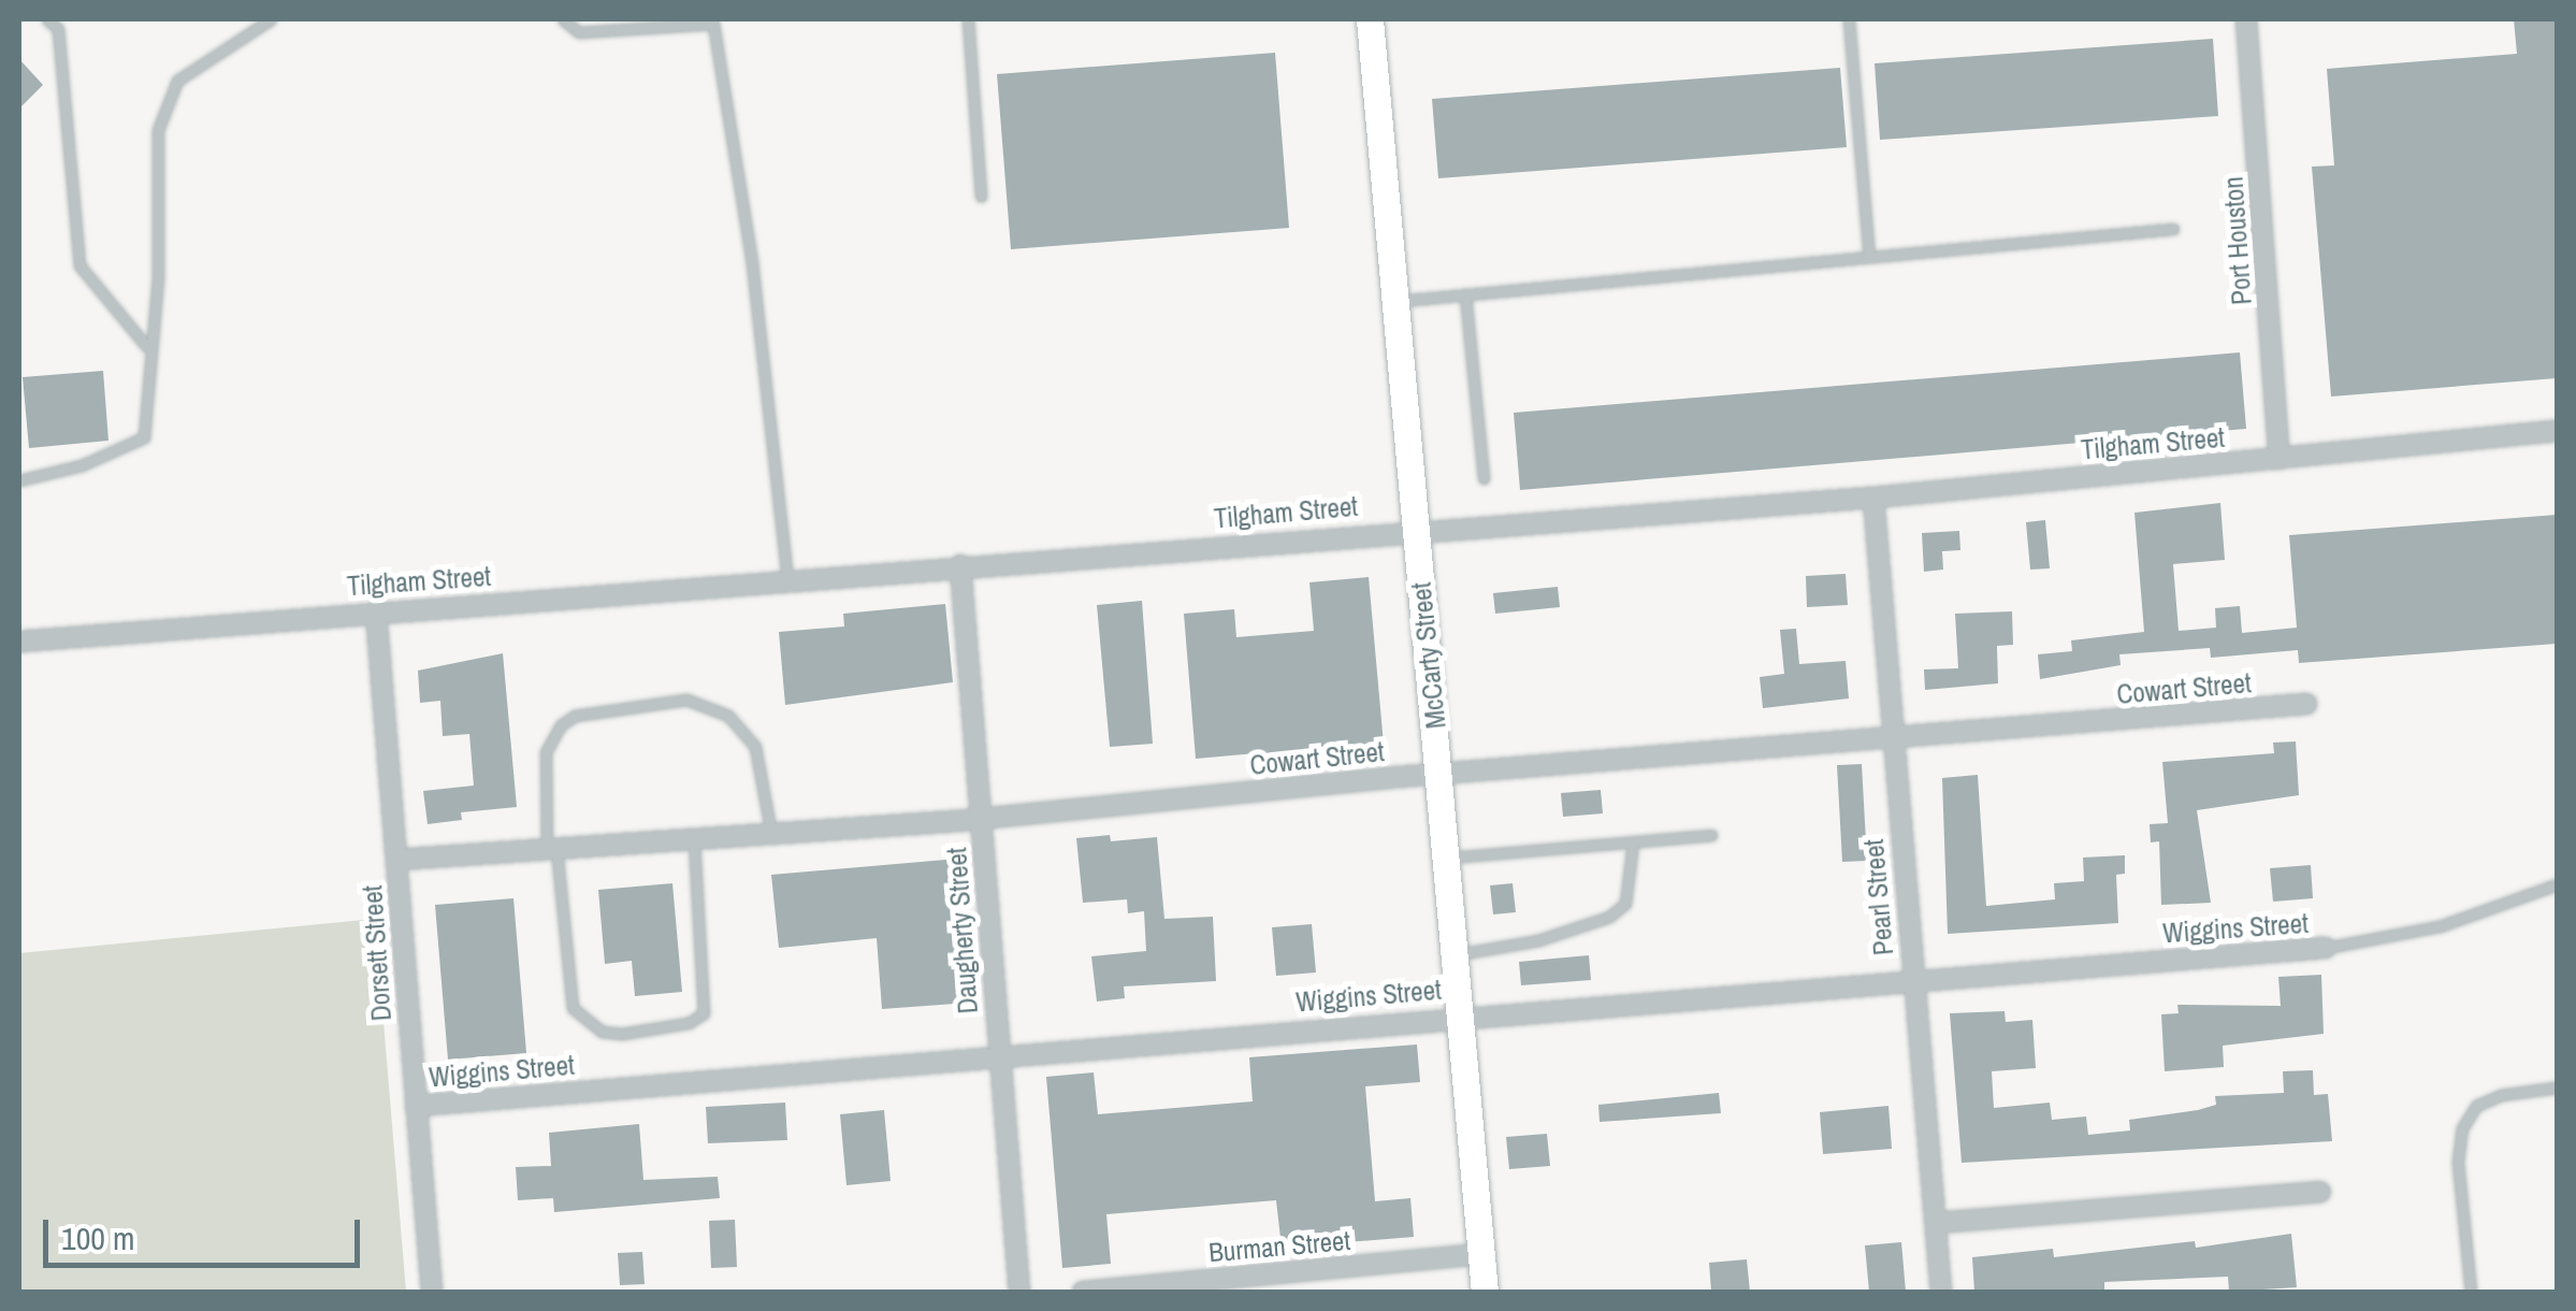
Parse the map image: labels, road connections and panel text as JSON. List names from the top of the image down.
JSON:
{
  "streets": {
    "main road": ["McCarty Street"],
    "street": [
      "Port Houston",
      "Tilgham Street",
      "Cowart Street",
      "Pearl Street",
      "Wiggins Street",
      "Daugherty Street",
      "Dorsett Street",
      "Burman Street"
    ]
  },
  "crossings": [
    ["Port Houston", "Tilgham Street"],
    ["Tilgham Street", "McCarty Street"],
    ["Tilgham Street", "Pearl Street"],
    ["Tilgham Street", "Daugherty Street"],
    ["Tilgham Street", "Dorsett Street"],
    ["McCarty Street", "Cowart Street"],
    ["McCarty Street", "Wiggins Street"],
    ["McCarty Street", "Burman Street"],
    ["Cowart Street", "Pearl Street"],
    ["Cowart Street", "Daugherty Street"],
    ["Cowart Street", "Dorsett Street"],
    ["Pearl Street", "Wiggins Street"],
    ["Wiggins Street", "Daugherty Street"],
    ["Wiggins Street", "Dorsett Street"]
  ],
  "scale_bar": "100 m"
}
